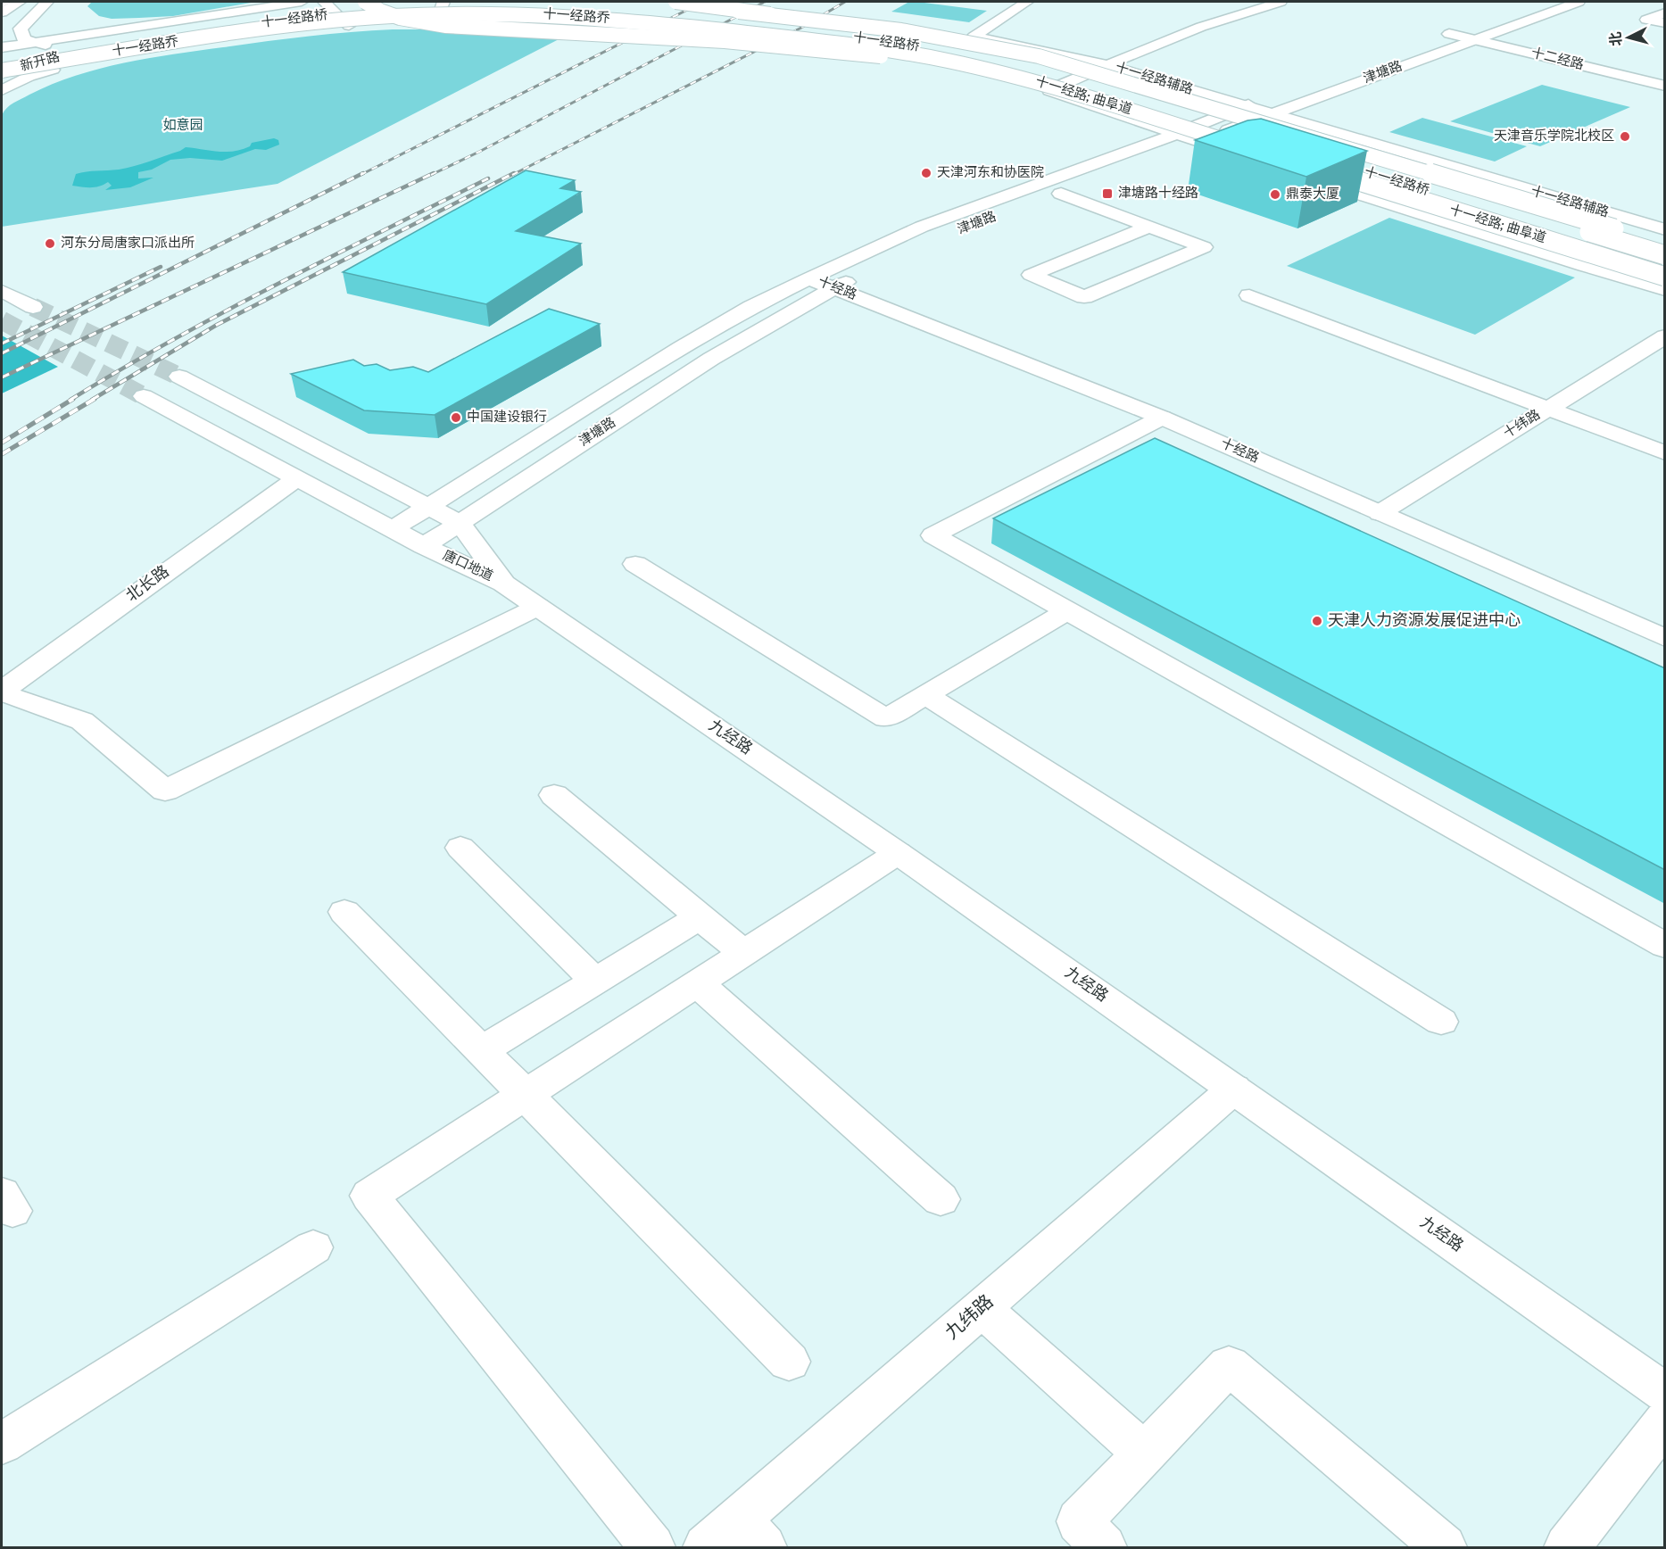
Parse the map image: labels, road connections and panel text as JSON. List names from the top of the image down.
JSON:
{
  "streets": {
    "main road": [
      "十一经路乔",
      "十一经路桥",
      "十二经路",
      "新开路",
      "津塘路",
      "十一经路辅路",
      "十一经路; 曲阜道",
      "十经路",
      "十纬路",
      "唐口地道",
      "北长路",
      "九经路",
      "九纬路"
    ]
  },
  "crossings": [
    ["十一经路乔", "新开路"],
    ["十一经路乔", "十一经路; 曲阜道"],
    ["十一经路桥", "新开路"],
    ["十一经路桥", "十一经路辅路"],
    ["十一经路桥", "十一经路; 曲阜道"],
    ["十二经路", "津塘路"],
    ["津塘路", "十一经路辅路"],
    ["津塘路", "十经路"],
    ["津塘路", "唐口地道"],
    ["十一经路辅路", "十一经路; 曲阜道"],
    ["十经路", "十纬路"],
    ["唐口地道", "北长路"],
    ["唐口地道", "九经路"],
    ["九经路", "九纬路"]
  ],
  "parks": ["如意园"],
  "places": {
    "other": [
      "天津音乐学院北校区",
      "天津河东和协医院",
      "鼎泰大厦",
      "河东分局唐家口派出所",
      "中国建设银行",
      "天津人力资源发展促进中心"
    ],
    "transit": ["津塘路十经路"]
  },
  "north": "left"
}
